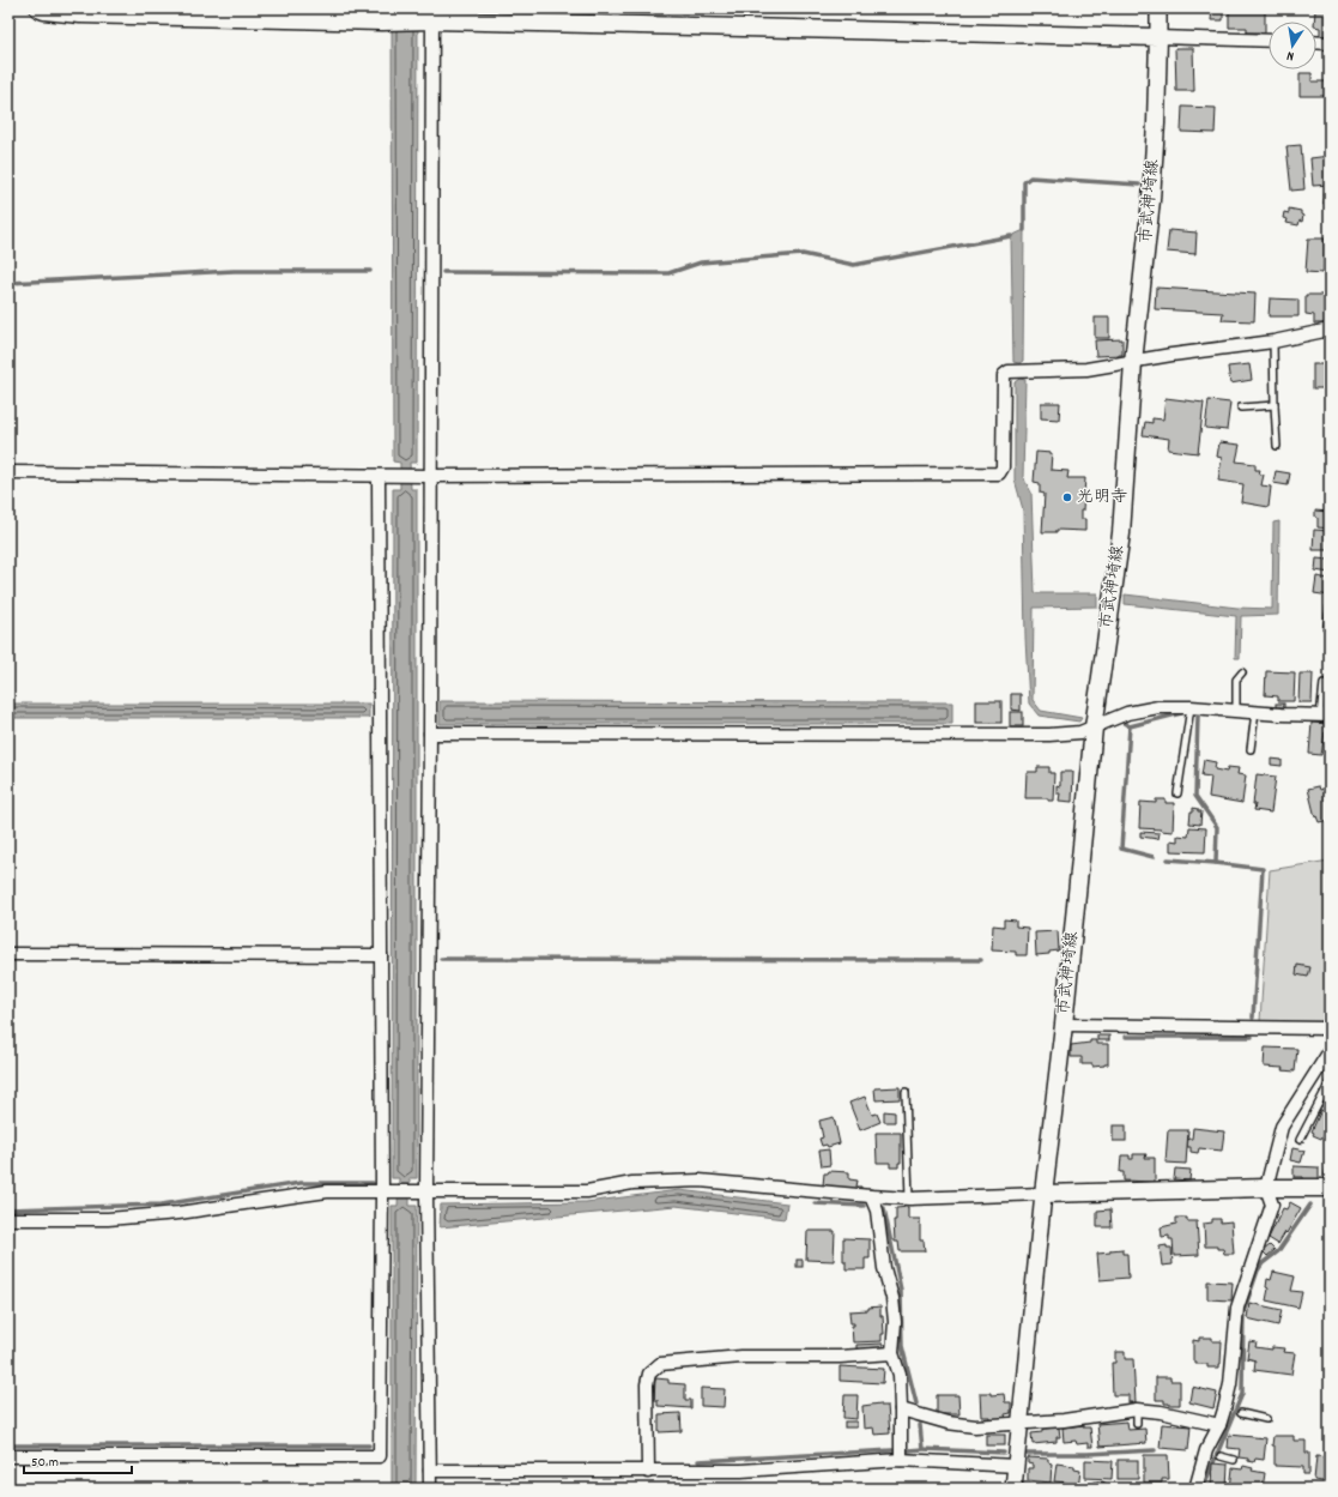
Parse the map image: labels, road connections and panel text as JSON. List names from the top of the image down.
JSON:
{
  "streets": {
    "main road": ["市武神埼線"]
  },
  "places": ["光明寺"],
  "scale_bar": "50 m",
  "north": "bottom"
}
